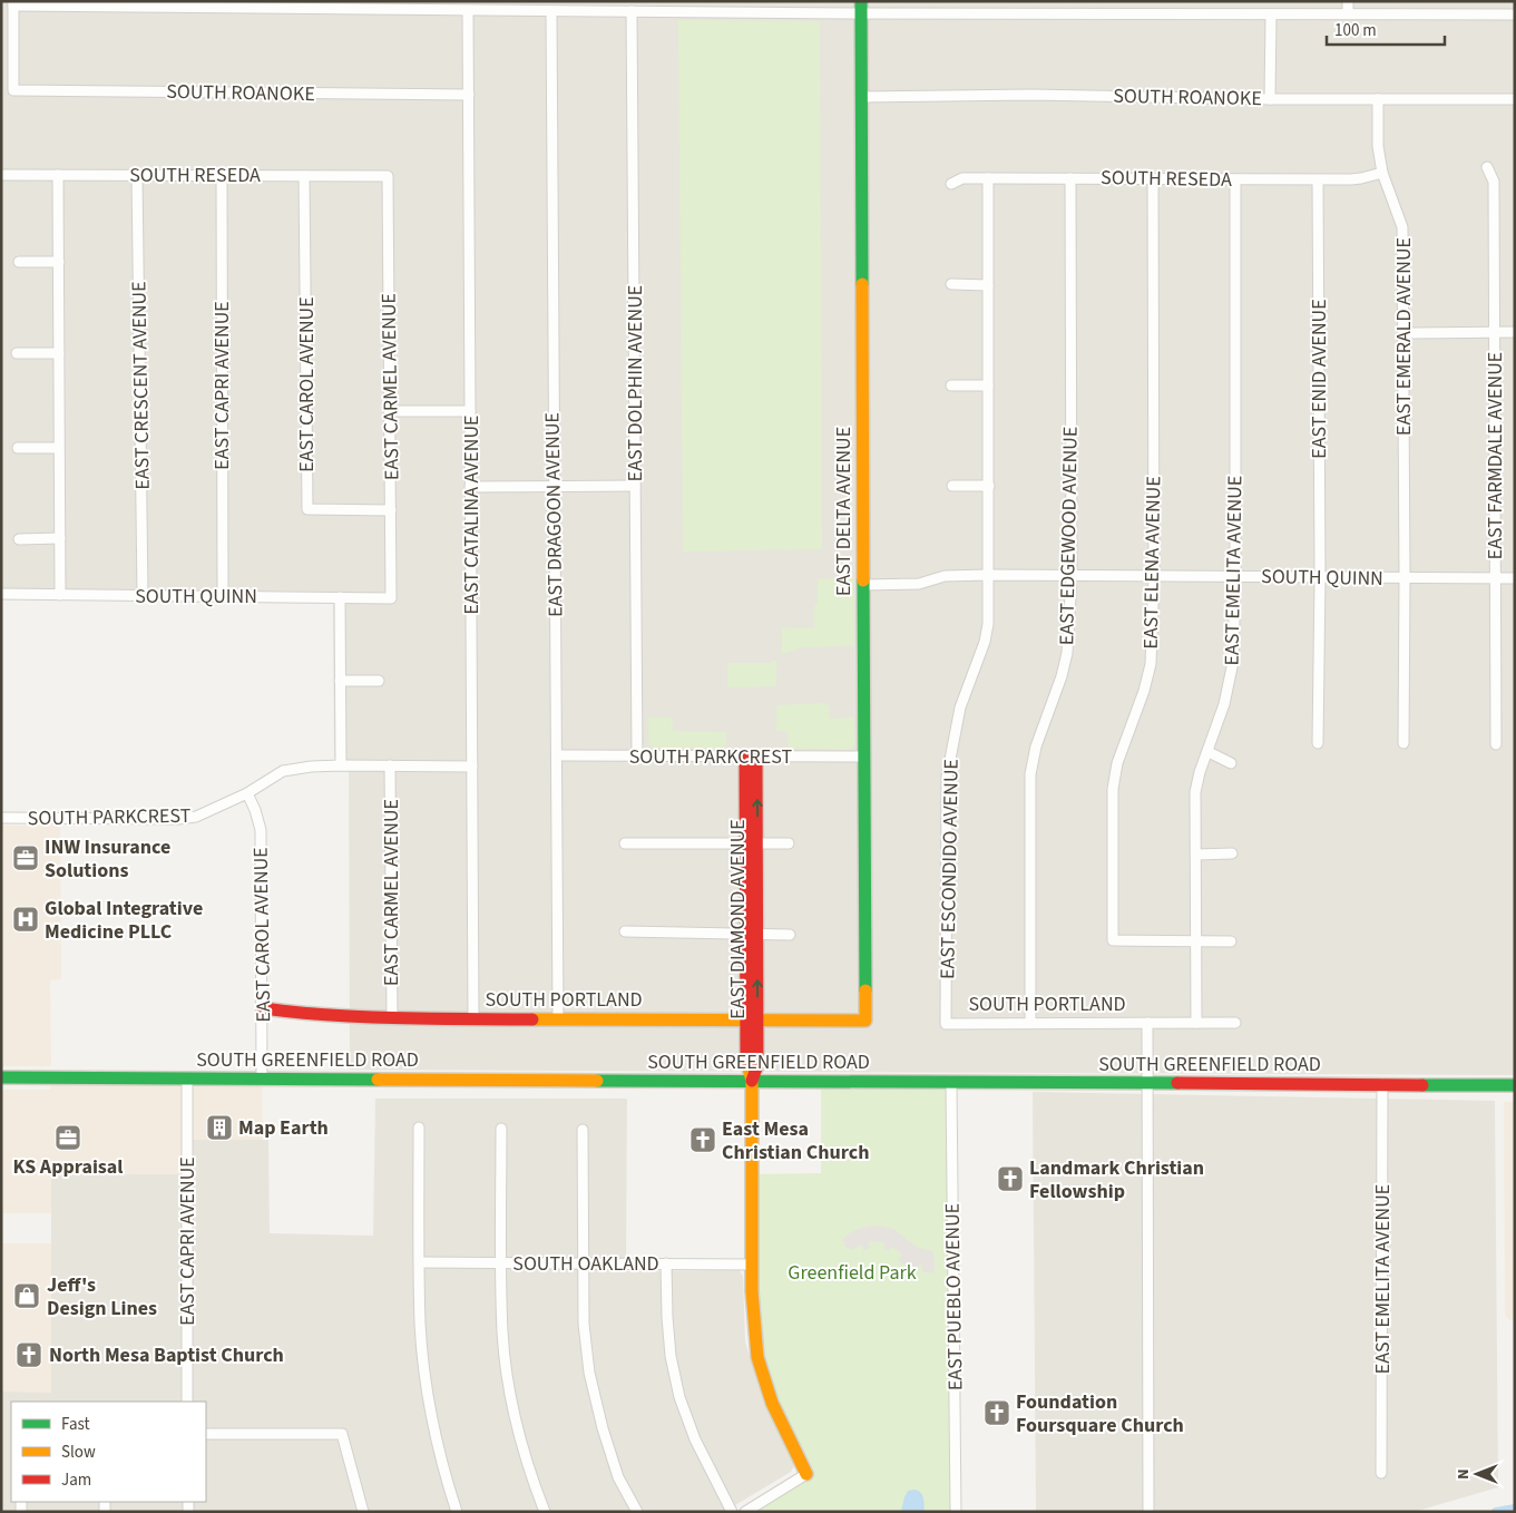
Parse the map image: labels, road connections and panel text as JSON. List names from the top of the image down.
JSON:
{
  "streets": {
    "street": [
      "SOUTH ROANOKE",
      "SOUTH RESEDA",
      "EAST EMERALD AVENUE",
      "EAST ENID AVENUE",
      "EAST DOLPHIN AVENUE",
      "EAST CAROL AVENUE",
      "EAST CRESCENT AVENUE",
      "EAST CAPRI AVENUE",
      "EAST CARMEL AVENUE",
      "EAST FARMDALE AVENUE",
      "EAST DELTA AVENUE",
      "EAST CATALINA AVENUE",
      "EAST DRAGOON AVENUE",
      "EAST EDGEWOOD AVENUE",
      "EAST ELENA AVENUE",
      "EAST EMELITA AVENUE",
      "SOUTH QUINN",
      "SOUTH PARKCREST",
      "EAST ESCONDIDO AVENUE",
      "EAST DIAMOND AVENUE",
      "SOUTH PORTLAND",
      "SOUTH GREENFIELD ROAD",
      "SOUTH OAKLAND",
      "EAST PUEBLO AVENUE"
    ]
  },
  "crossings": [
    ["SOUTH ROANOKE", "EAST EMERALD AVENUE"],
    ["SOUTH ROANOKE", "EAST DELTA AVENUE"],
    ["SOUTH ROANOKE", "EAST CATALINA AVENUE"],
    ["SOUTH RESEDA", "EAST EMERALD AVENUE"],
    ["SOUTH RESEDA", "EAST ENID AVENUE"],
    ["SOUTH RESEDA", "EAST CAROL AVENUE"],
    ["SOUTH RESEDA", "EAST CRESCENT AVENUE"],
    ["SOUTH RESEDA", "EAST CAPRI AVENUE"],
    ["SOUTH RESEDA", "EAST CARMEL AVENUE"],
    ["SOUTH RESEDA", "EAST EDGEWOOD AVENUE"],
    ["SOUTH RESEDA", "EAST ELENA AVENUE"],
    ["SOUTH RESEDA", "EAST EMELITA AVENUE"],
    ["SOUTH RESEDA", "EAST ESCONDIDO AVENUE"],
    ["EAST EMERALD AVENUE", "SOUTH QUINN"],
    ["EAST ENID AVENUE", "SOUTH QUINN"],
    ["EAST DOLPHIN AVENUE", "SOUTH PARKCREST"],
    ["EAST CAROL AVENUE", "EAST CARMEL AVENUE"],
    ["EAST CAROL AVENUE", "SOUTH PARKCREST"],
    ["EAST CAROL AVENUE", "SOUTH PORTLAND"],
    ["EAST CAROL AVENUE", "SOUTH GREENFIELD ROAD"],
    ["EAST CRESCENT AVENUE", "SOUTH QUINN"],
    ["EAST CAPRI AVENUE", "SOUTH QUINN"],
    ["EAST CAPRI AVENUE", "SOUTH GREENFIELD ROAD"],
    ["EAST CARMEL AVENUE", "SOUTH QUINN"],
    ["EAST CARMEL AVENUE", "SOUTH PARKCREST"],
    ["EAST CARMEL AVENUE", "SOUTH PORTLAND"],
    ["EAST FARMDALE AVENUE", "SOUTH QUINN"],
    ["EAST DELTA AVENUE", "SOUTH QUINN"],
    ["EAST DELTA AVENUE", "SOUTH PARKCREST"],
    ["EAST DELTA AVENUE", "SOUTH PORTLAND"],
    ["EAST CATALINA AVENUE", "SOUTH PARKCREST"],
    ["EAST CATALINA AVENUE", "SOUTH PORTLAND"],
    ["EAST DRAGOON AVENUE", "SOUTH PARKCREST"],
    ["EAST DRAGOON AVENUE", "SOUTH PORTLAND"],
    ["EAST EDGEWOOD AVENUE", "SOUTH QUINN"],
    ["EAST EDGEWOOD AVENUE", "SOUTH PORTLAND"],
    ["EAST ELENA AVENUE", "EAST EMELITA AVENUE"],
    ["EAST ELENA AVENUE", "SOUTH QUINN"],
    ["EAST EMELITA AVENUE", "SOUTH QUINN"],
    ["EAST EMELITA AVENUE", "SOUTH PORTLAND"],
    ["EAST EMELITA AVENUE", "SOUTH GREENFIELD ROAD"],
    ["SOUTH QUINN", "EAST ESCONDIDO AVENUE"],
    ["SOUTH PARKCREST", "EAST DIAMOND AVENUE"],
    ["EAST ESCONDIDO AVENUE", "SOUTH PORTLAND"],
    ["EAST DIAMOND AVENUE", "SOUTH PORTLAND"],
    ["EAST DIAMOND AVENUE", "SOUTH GREENFIELD ROAD"],
    ["EAST DIAMOND AVENUE", "SOUTH OAKLAND"],
    ["SOUTH GREENFIELD ROAD", "EAST PUEBLO AVENUE"]
  ],
  "parks": ["Greenfield Park"],
  "places": {
    "office": ["INW Insurance Solutions", "KS Appraisal"],
    "hospital": ["Global Integrative Medicine PLLC"],
    "building": ["Map Earth"],
    "church": [
      "East Mesa Christian Church",
      "Landmark Christian Fellowship",
      "North Mesa Baptist Church",
      "Foundation Foursquare Church"
    ],
    "shop": ["Jeff's Design Lines"]
  },
  "legend": ["Fast", "Slow", "Jam"],
  "scale_bar": "100 m",
  "north": "left"
}
